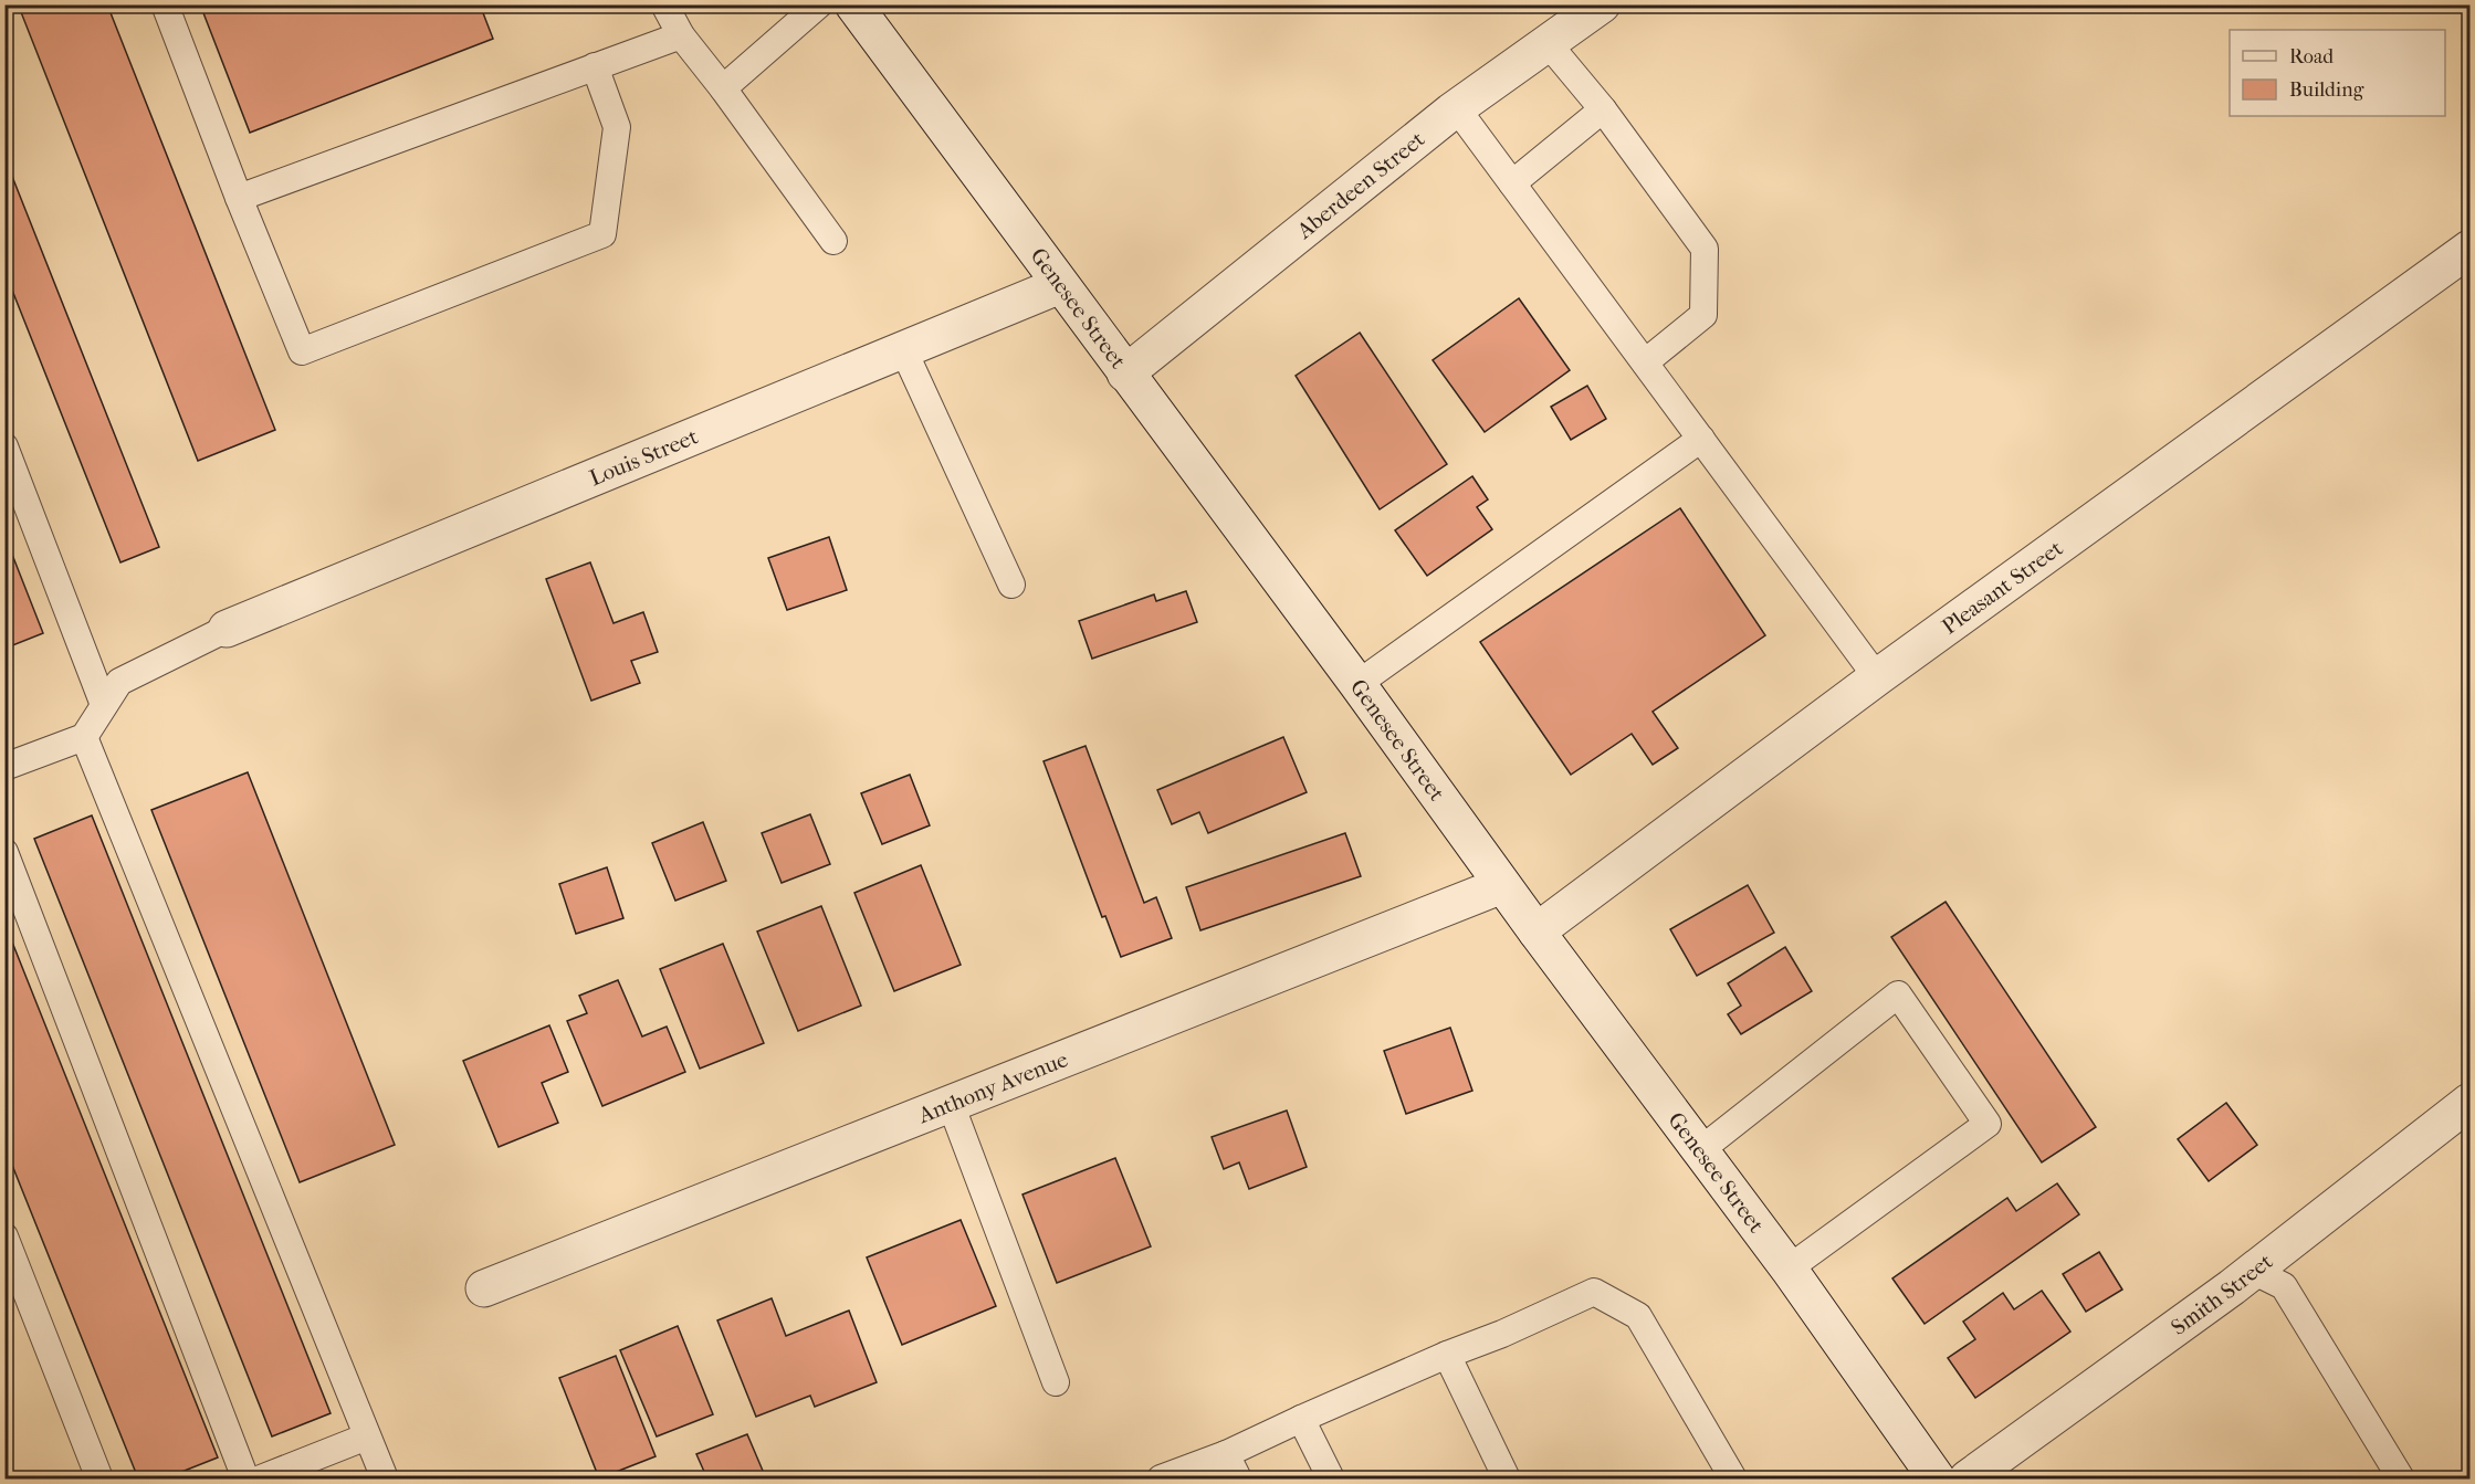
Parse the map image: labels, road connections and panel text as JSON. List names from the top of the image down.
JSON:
{
  "streets": {
    "street": [
      "Aberdeen Street",
      "Genesee Street",
      "Louis Street",
      "Pleasant Street",
      "Anthony Avenue",
      "Smith Street"
    ]
  },
  "crossings": [
    ["Aberdeen Street", "Genesee Street"],
    ["Genesee Street", "Louis Street"],
    ["Genesee Street", "Pleasant Street"],
    ["Genesee Street", "Anthony Avenue"]
  ],
  "legend": ["Road", "Building"]
}
